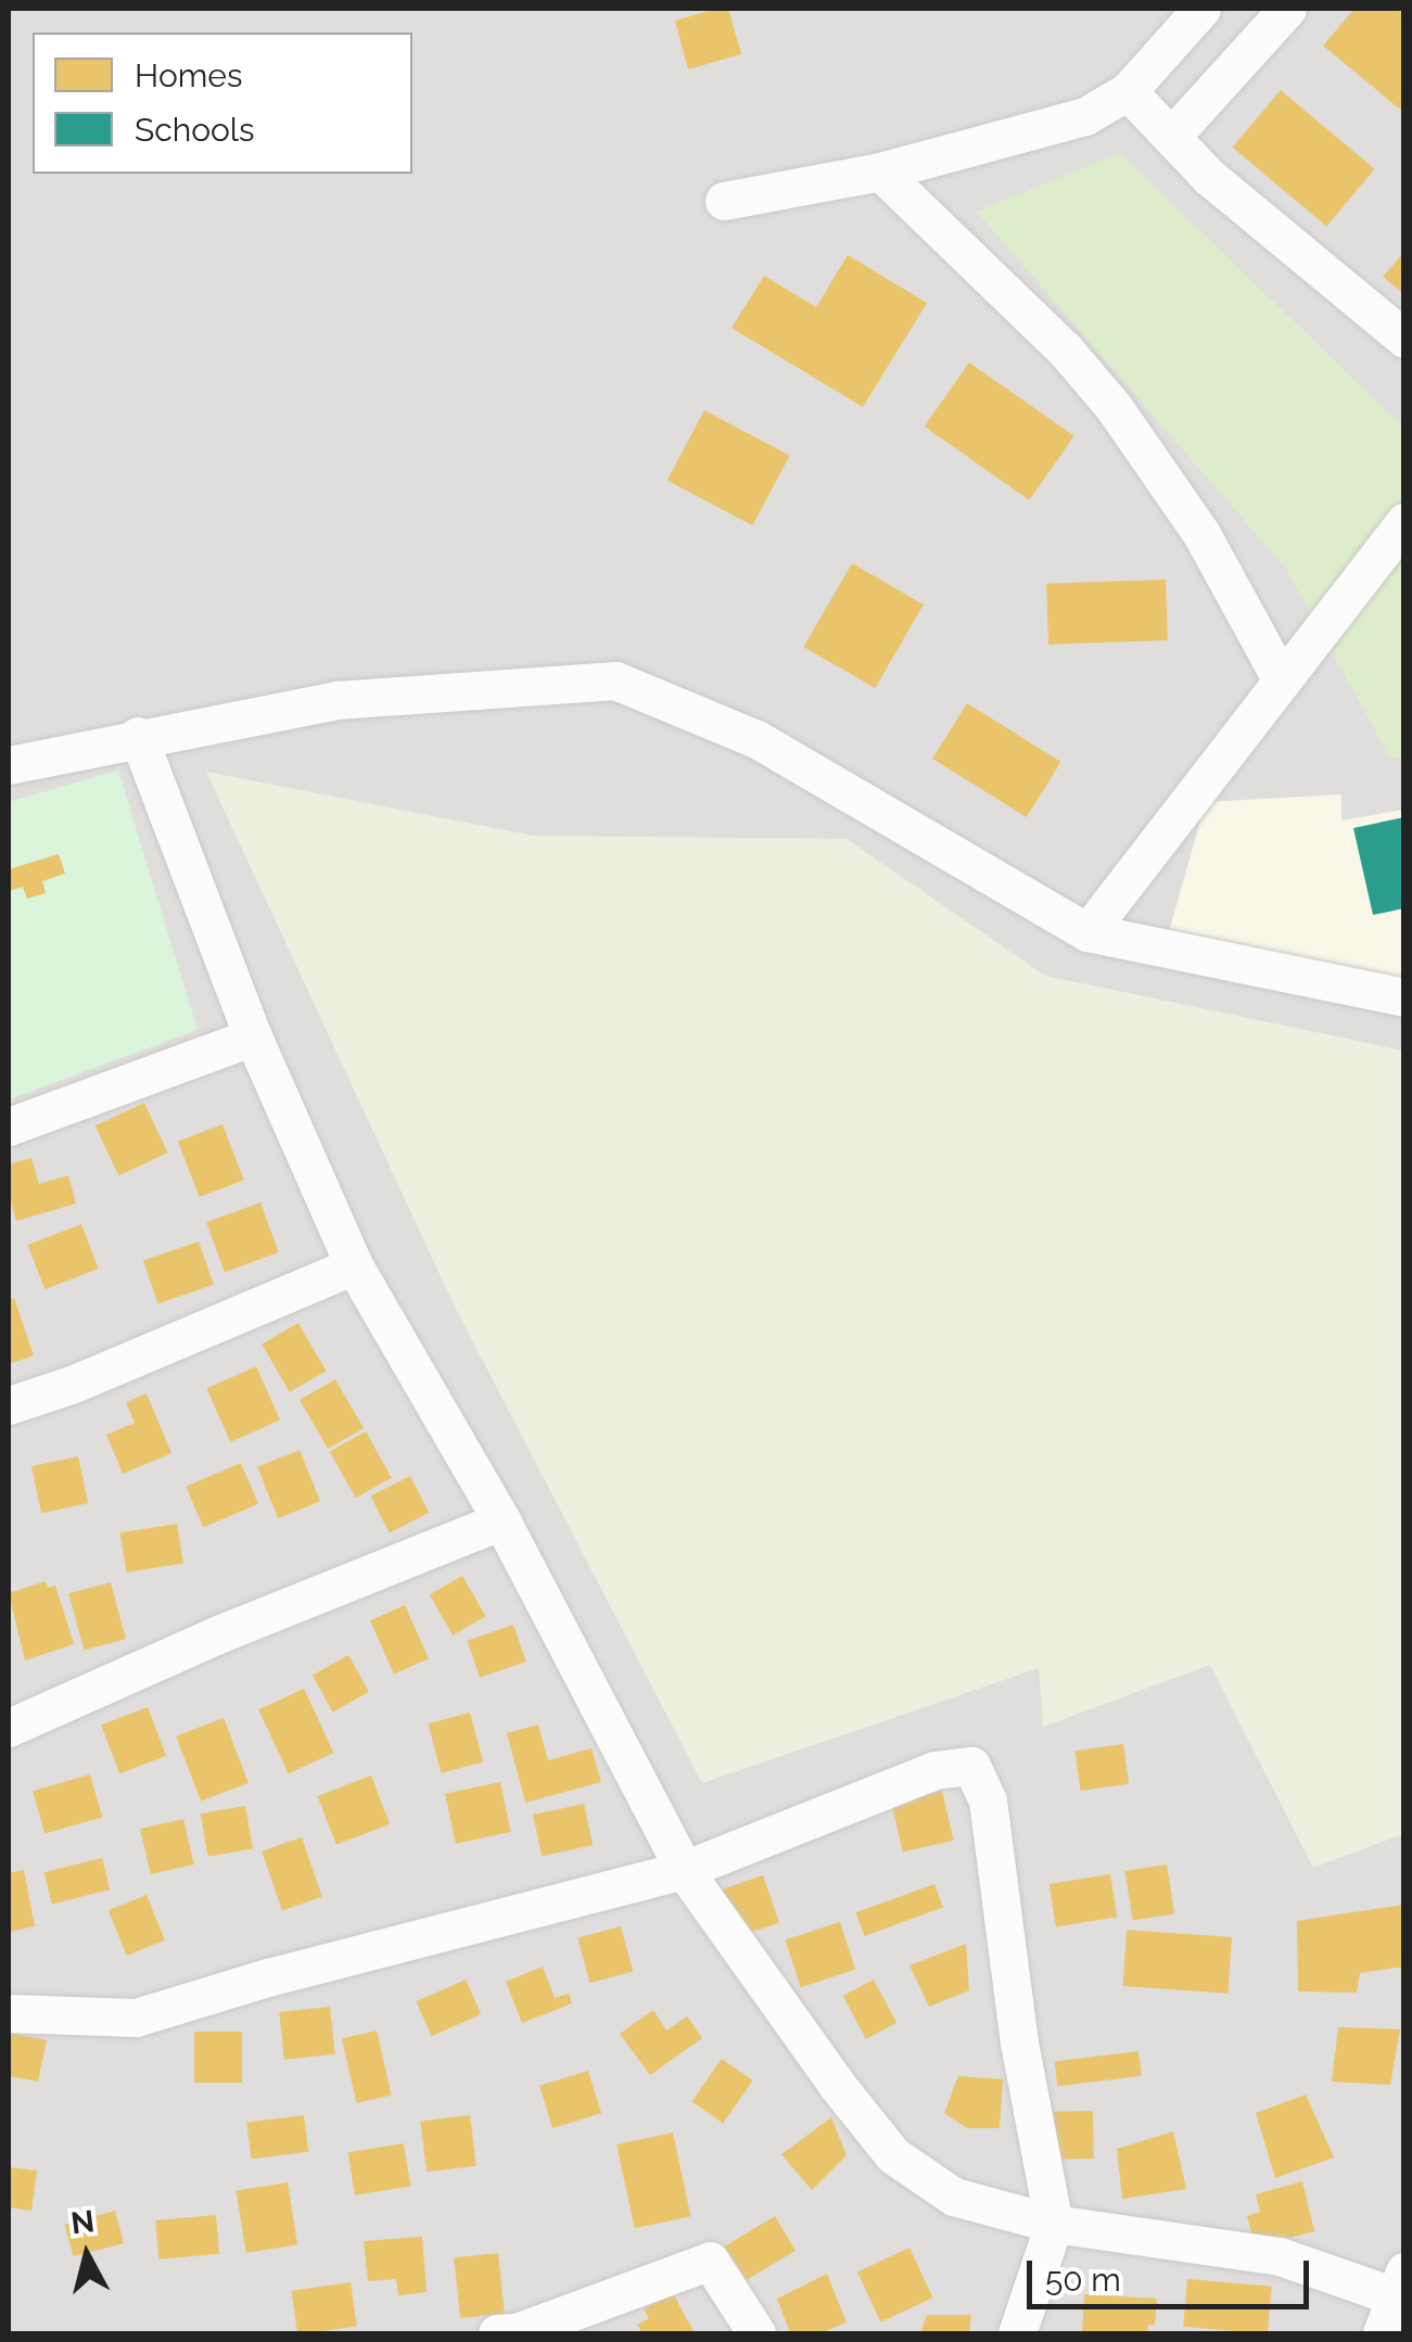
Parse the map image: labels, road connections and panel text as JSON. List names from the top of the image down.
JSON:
{
  "legend": ["Homes", "Schools"],
  "scale_bar": "50 m",
  "north": "top"
}
